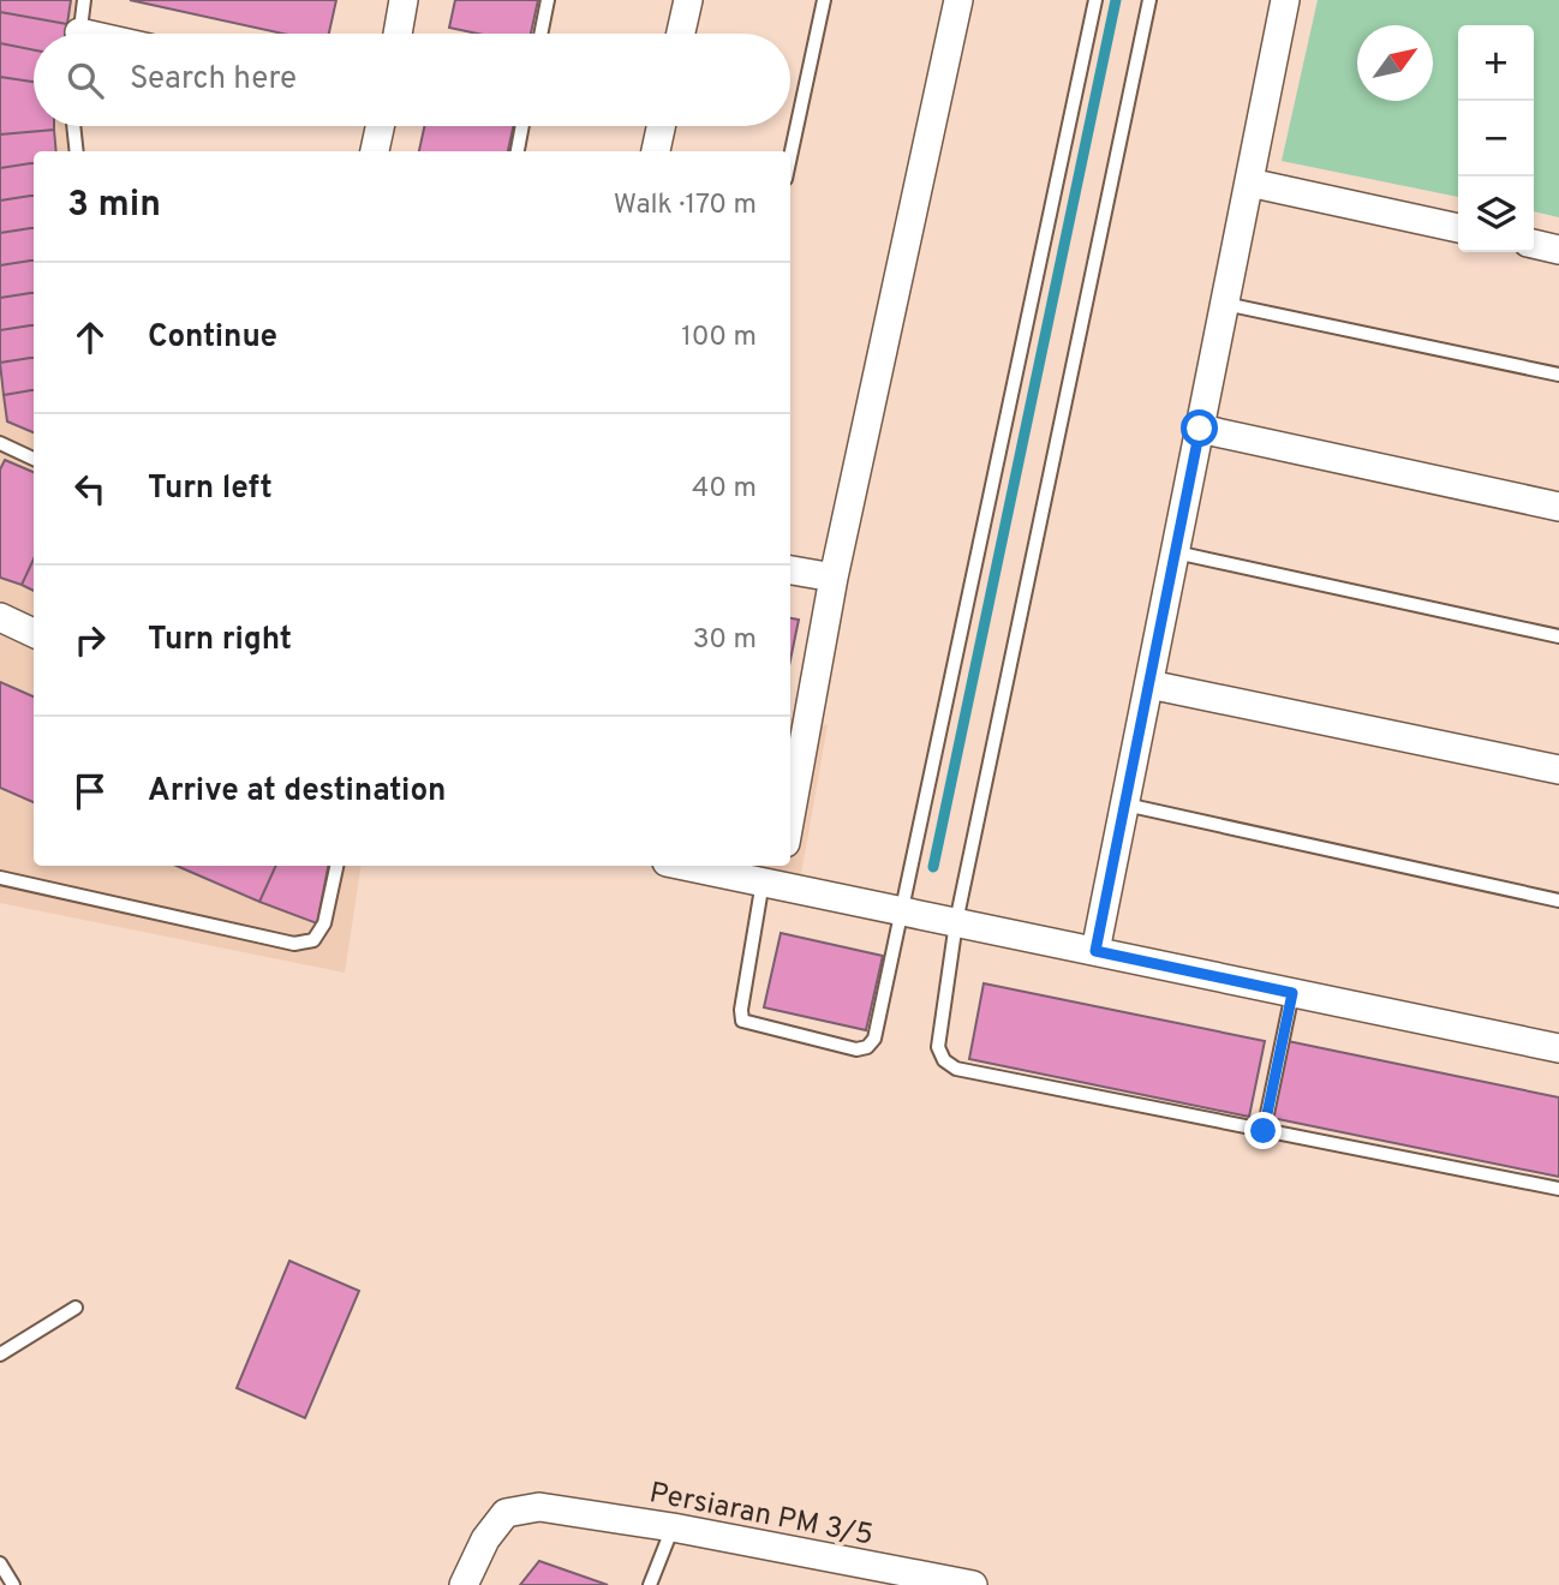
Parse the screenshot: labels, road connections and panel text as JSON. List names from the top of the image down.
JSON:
{
  "streets": {
    "street": ["Persiaran PM 3/5"]
  },
  "north": "top right",
  "page": {
    "map_buttons": ["+", "−"],
    "search": "Search here",
    "heading": ["3 min", "Walk · 170 m"],
    "list": [
      ["Continue", "100 m"],
      ["Turn left", "40 m"],
      ["Turn right", "30 m"],
      "Arrive at destination"
    ]
  }
}
